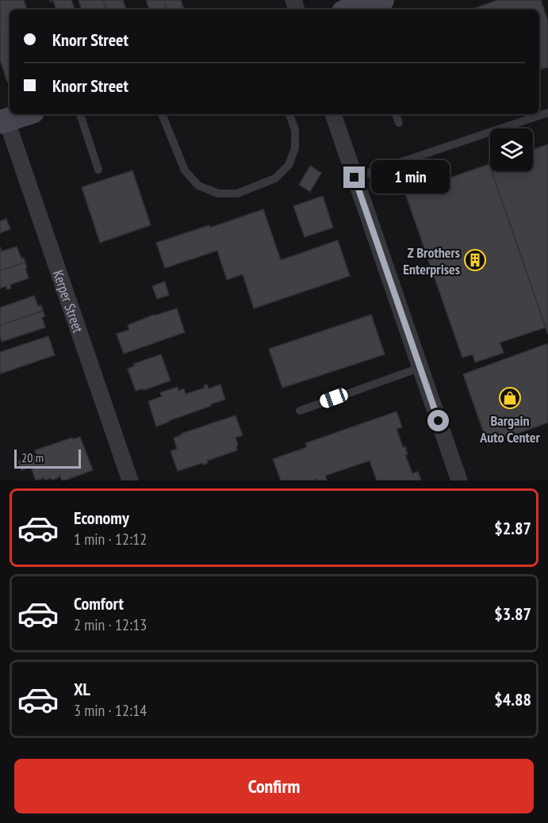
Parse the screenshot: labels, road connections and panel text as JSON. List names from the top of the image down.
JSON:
{
  "streets": {
    "street": ["Kerper Street"]
  },
  "places": {
    "building": ["Z Brothers Enterprises"],
    "shop": ["Bargain Auto Center"]
  },
  "scale_bar": "20 m",
  "page": {
    "banner": ["Knorr Street", "Knorr Street"],
    "bubble": "1 min",
    "scale": "20 m",
    "list": [
      {
        "name": "Economy",
        "note": "1 min · 12:12",
        "value": "$2.87"
      },
      {
        "name": "Comfort",
        "note": "2 min · 12:13",
        "value": "$3.87"
      },
      {
        "name": "XL",
        "note": "3 min · 12:14",
        "value": "$4.88"
      }
    ],
    "buttons": "Confirm"
  }
}
